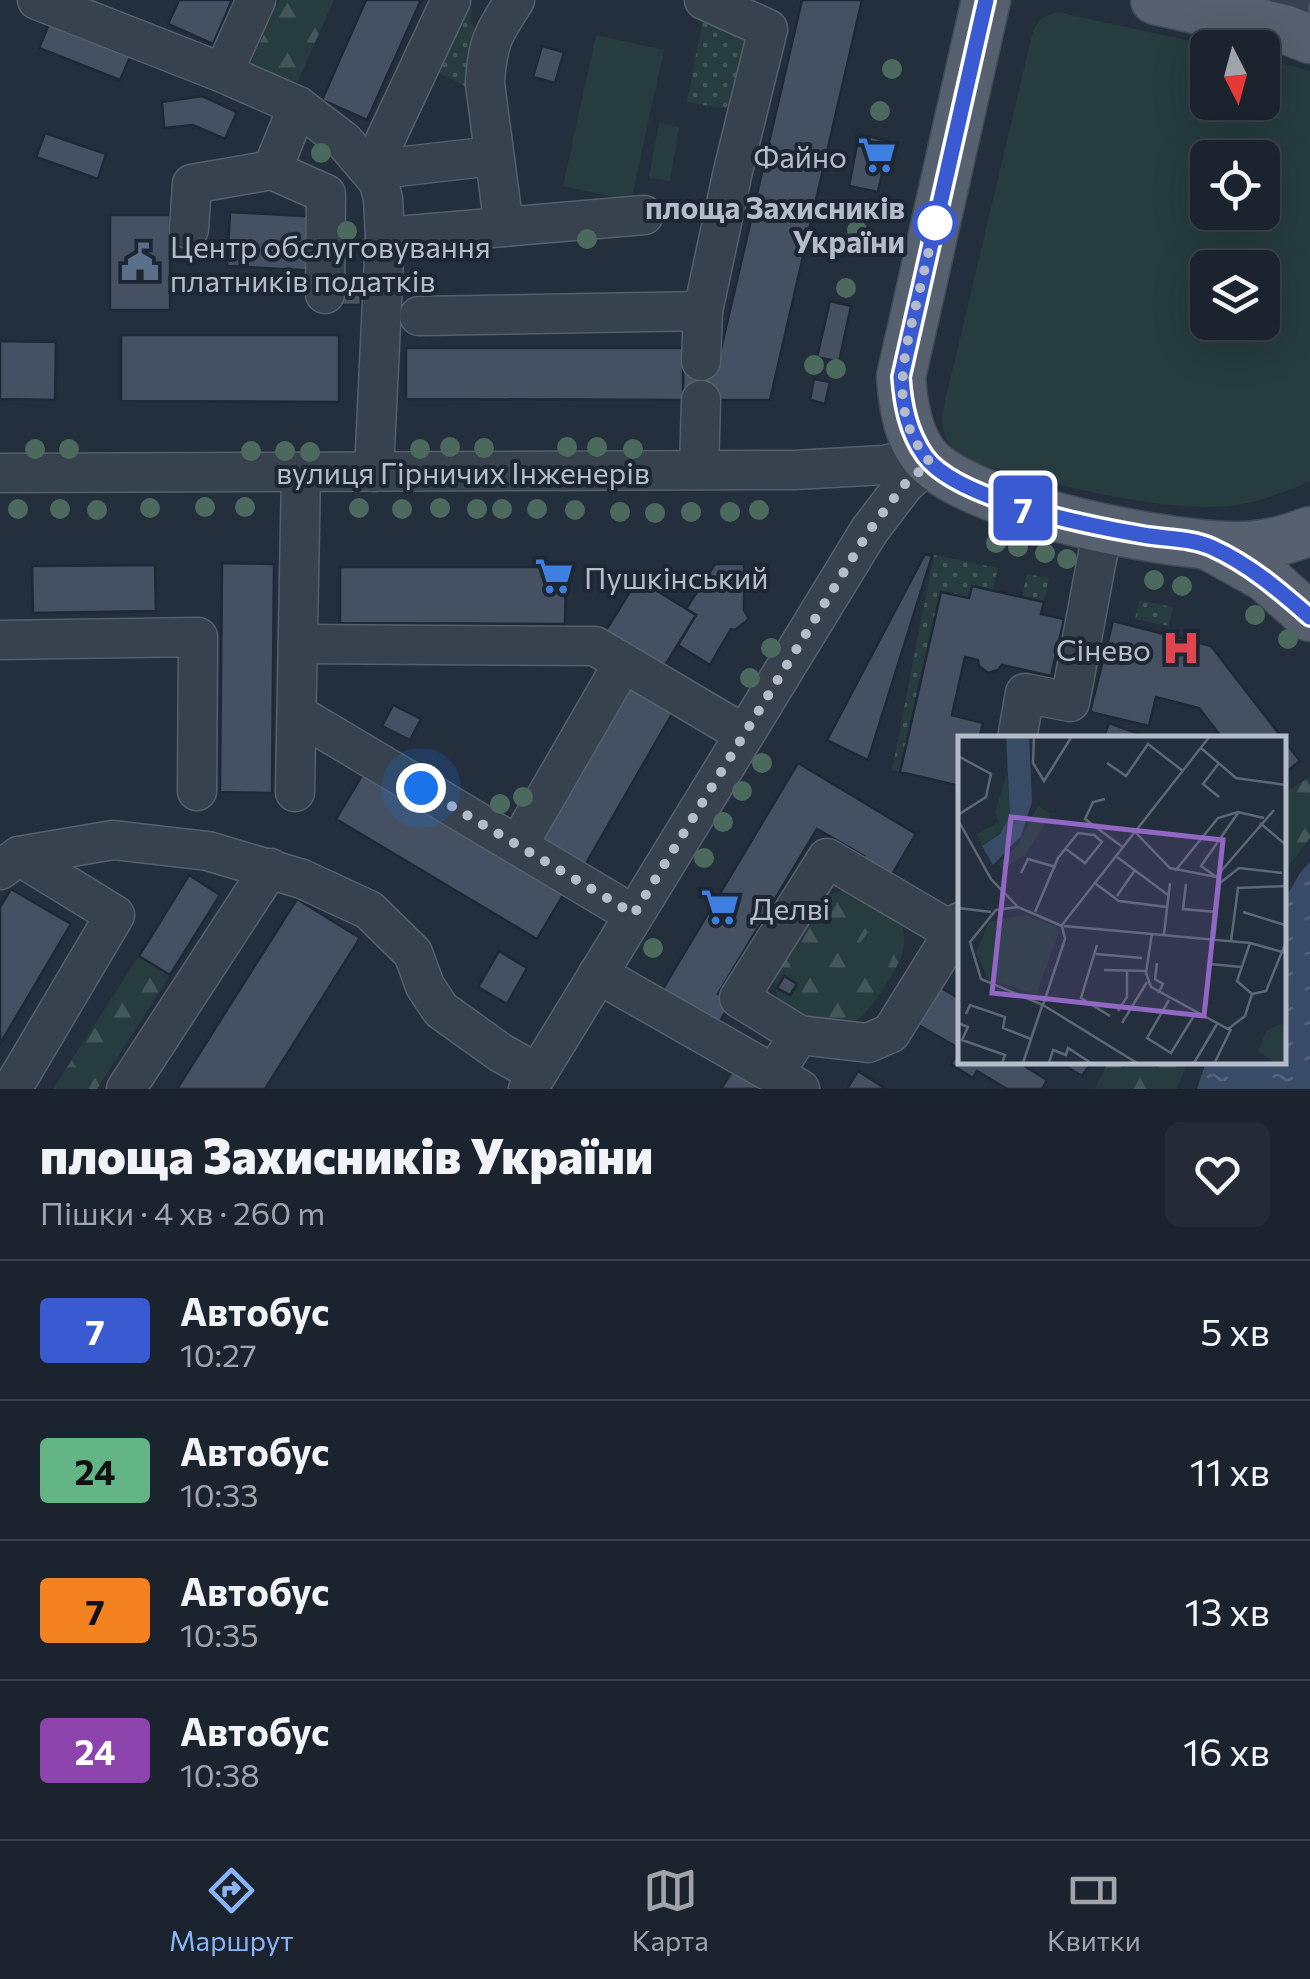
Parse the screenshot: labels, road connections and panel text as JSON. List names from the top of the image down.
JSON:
{
  "streets": {
    "street": ["вулиця Гірничих Інженерів"]
  },
  "places": {
    "supermarket": ["Файно", "Пушкінський", "Делві"],
    "other": ["площа Захисників України"],
    "public building": ["Центр обслуговування платників податків"],
    "hospital": ["Сінево"]
  },
  "lines": ["bus line 7"],
  "north": "bottom",
  "page": {
    "on_map": "7",
    "heading": ["площа Захисників України", "Пішки · 4 хв · 260 m"],
    "list": [
      {
        "mark": "7",
        "name": "Автобус",
        "note": "10:27",
        "value": "5 хв"
      },
      {
        "mark": "24",
        "name": "Автобус",
        "note": "10:33",
        "value": "11 хв"
      },
      {
        "mark": "7",
        "name": "Автобус",
        "note": "10:35",
        "value": "13 хв"
      },
      {
        "mark": "24",
        "name": "Автобус",
        "note": "10:38",
        "value": "16 хв"
      }
    ],
    "tabs": ["Маршрут", "Карта", "Квитки"]
  }
}
